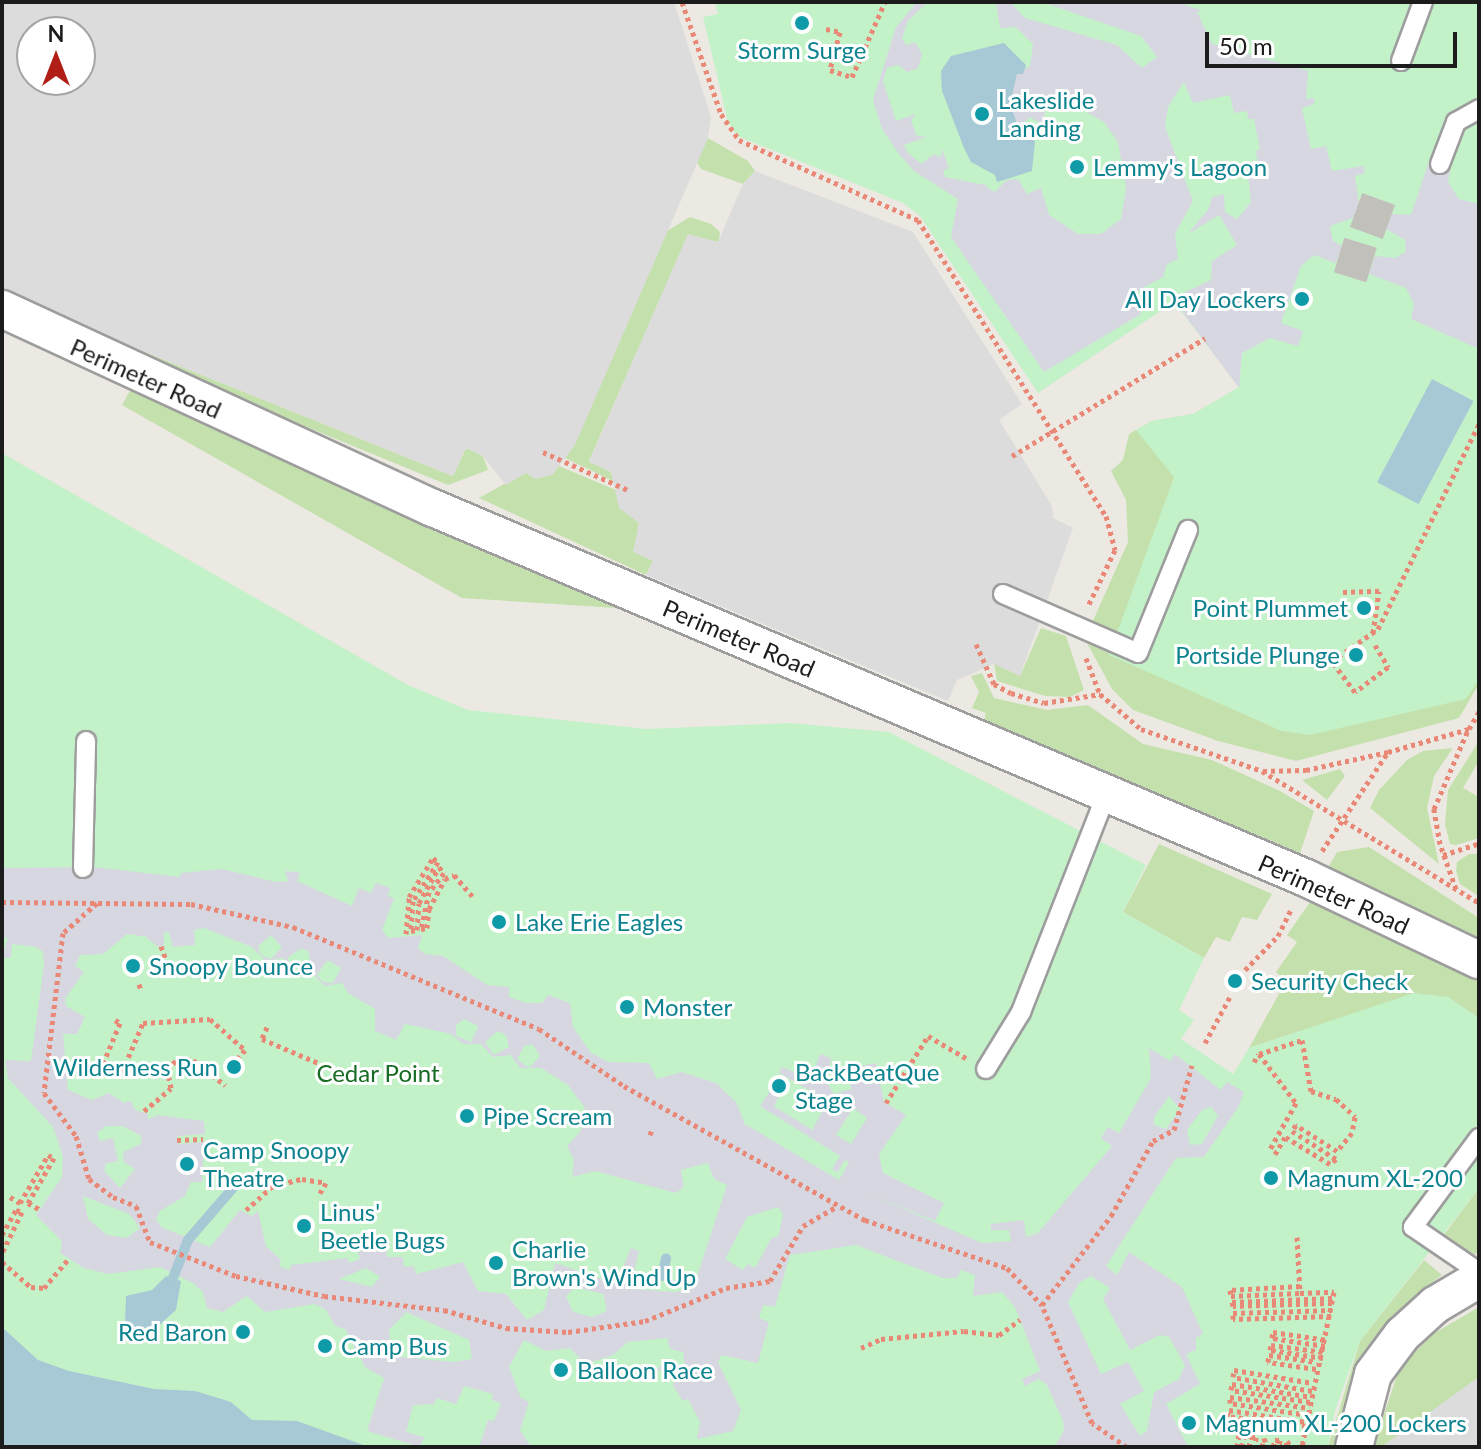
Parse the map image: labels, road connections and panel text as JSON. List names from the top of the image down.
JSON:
{
  "streets": {
    "street": ["Perimeter Road"]
  },
  "parks": ["Cedar Point"],
  "places": [
    "Storm Surge",
    "Lakeslide Landing",
    "Lemmy's Lagoon",
    "All Day Lockers",
    "Point Plummet",
    "Portside Plunge",
    "Lake Erie Eagles",
    "Snoopy Bounce",
    "Security Check",
    "Monster",
    "Wilderness Run",
    "BackBeatQue Stage",
    "Pipe Scream",
    "Camp Snoopy Theatre",
    "Magnum XL-200",
    "Linus' Beetle Bugs",
    "Charlie Brown's Wind Up",
    "Red Baron",
    "Camp Bus",
    "Balloon Race",
    "Magnum XL-200 Lockers"
  ],
  "scale_bar": "50 m",
  "north": "top"
}
